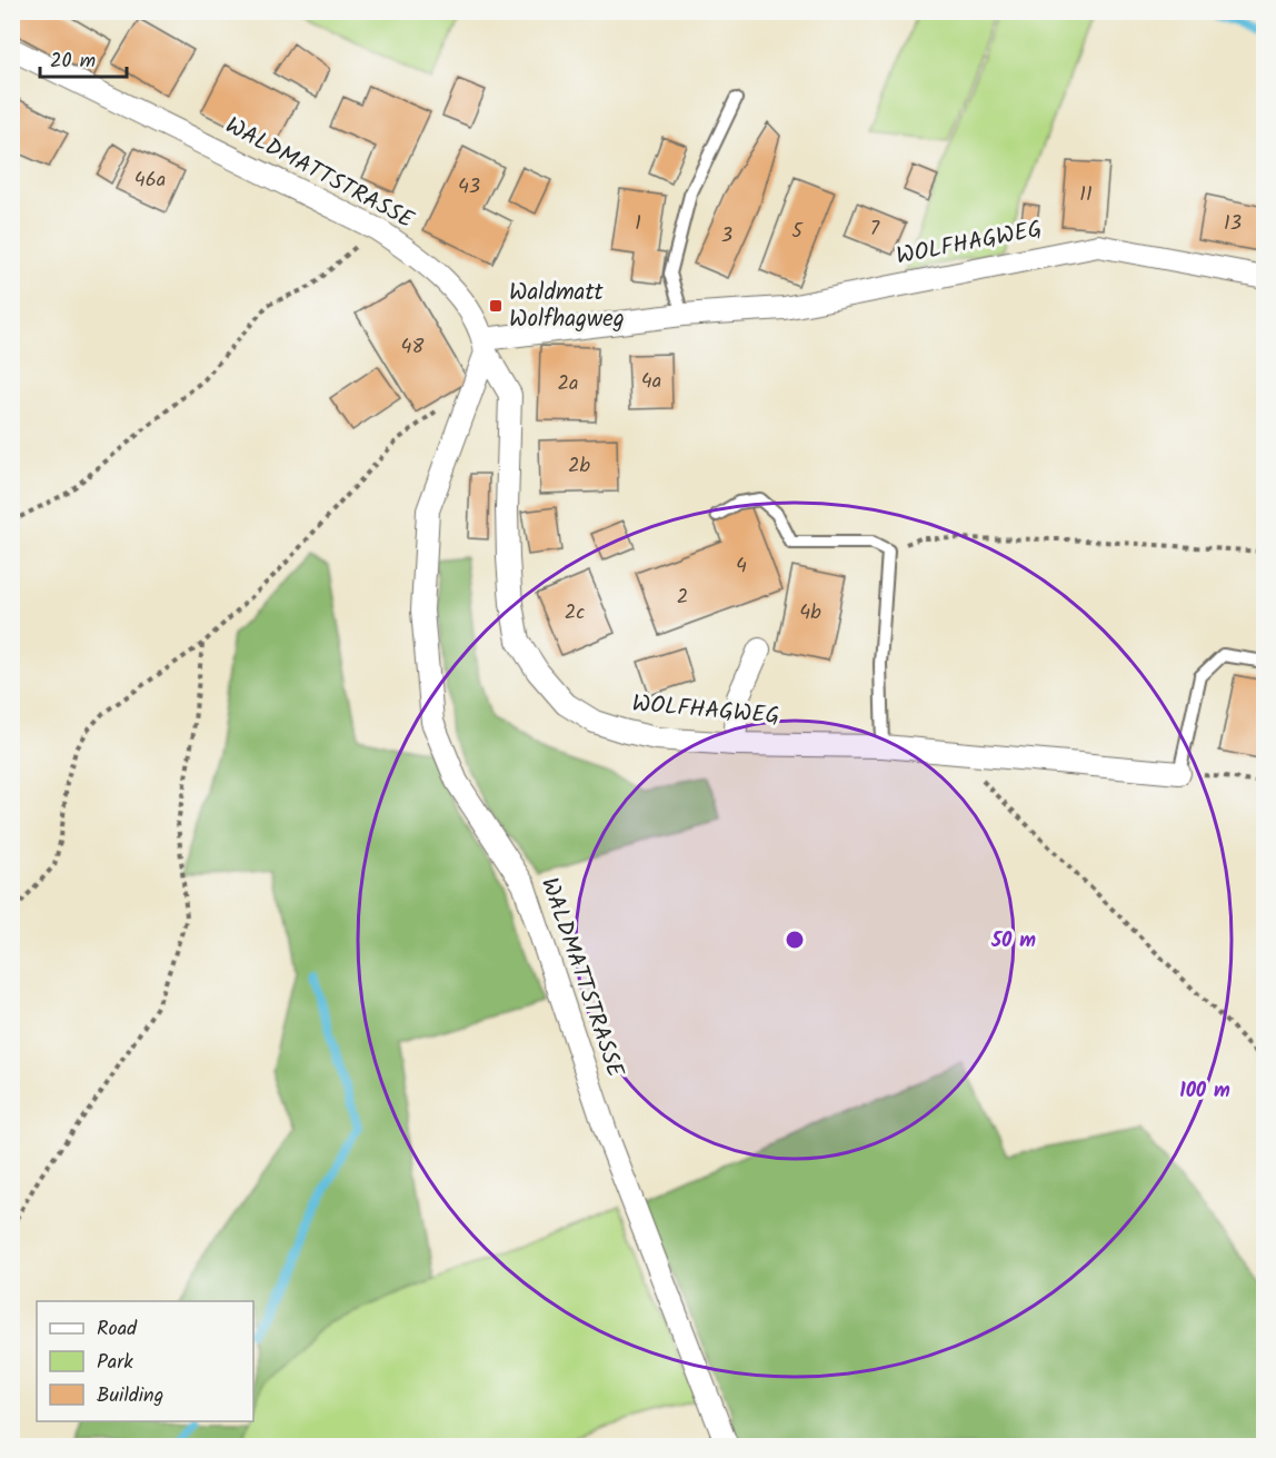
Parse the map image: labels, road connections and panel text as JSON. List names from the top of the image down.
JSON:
{
  "streets": {
    "street": ["WALDMATTSTRASSE", "WOLFHAGWEG"]
  },
  "crossings": [
    ["WALDMATTSTRASSE", "WOLFHAGWEG"]
  ],
  "places": {
    "transit": ["Waldmatt Wolfhagweg"]
  },
  "house_numbers": [
    "46a",
    "43",
    "11",
    "1",
    "13",
    "7",
    "5",
    "3",
    "48",
    "4a",
    "2a",
    "2b",
    "4",
    "2",
    "2c",
    "4b"
  ],
  "legend": ["Road", "Park", "Building"],
  "scale_bar": "20 m",
  "rings": ["50 m", "100 m"]
}
